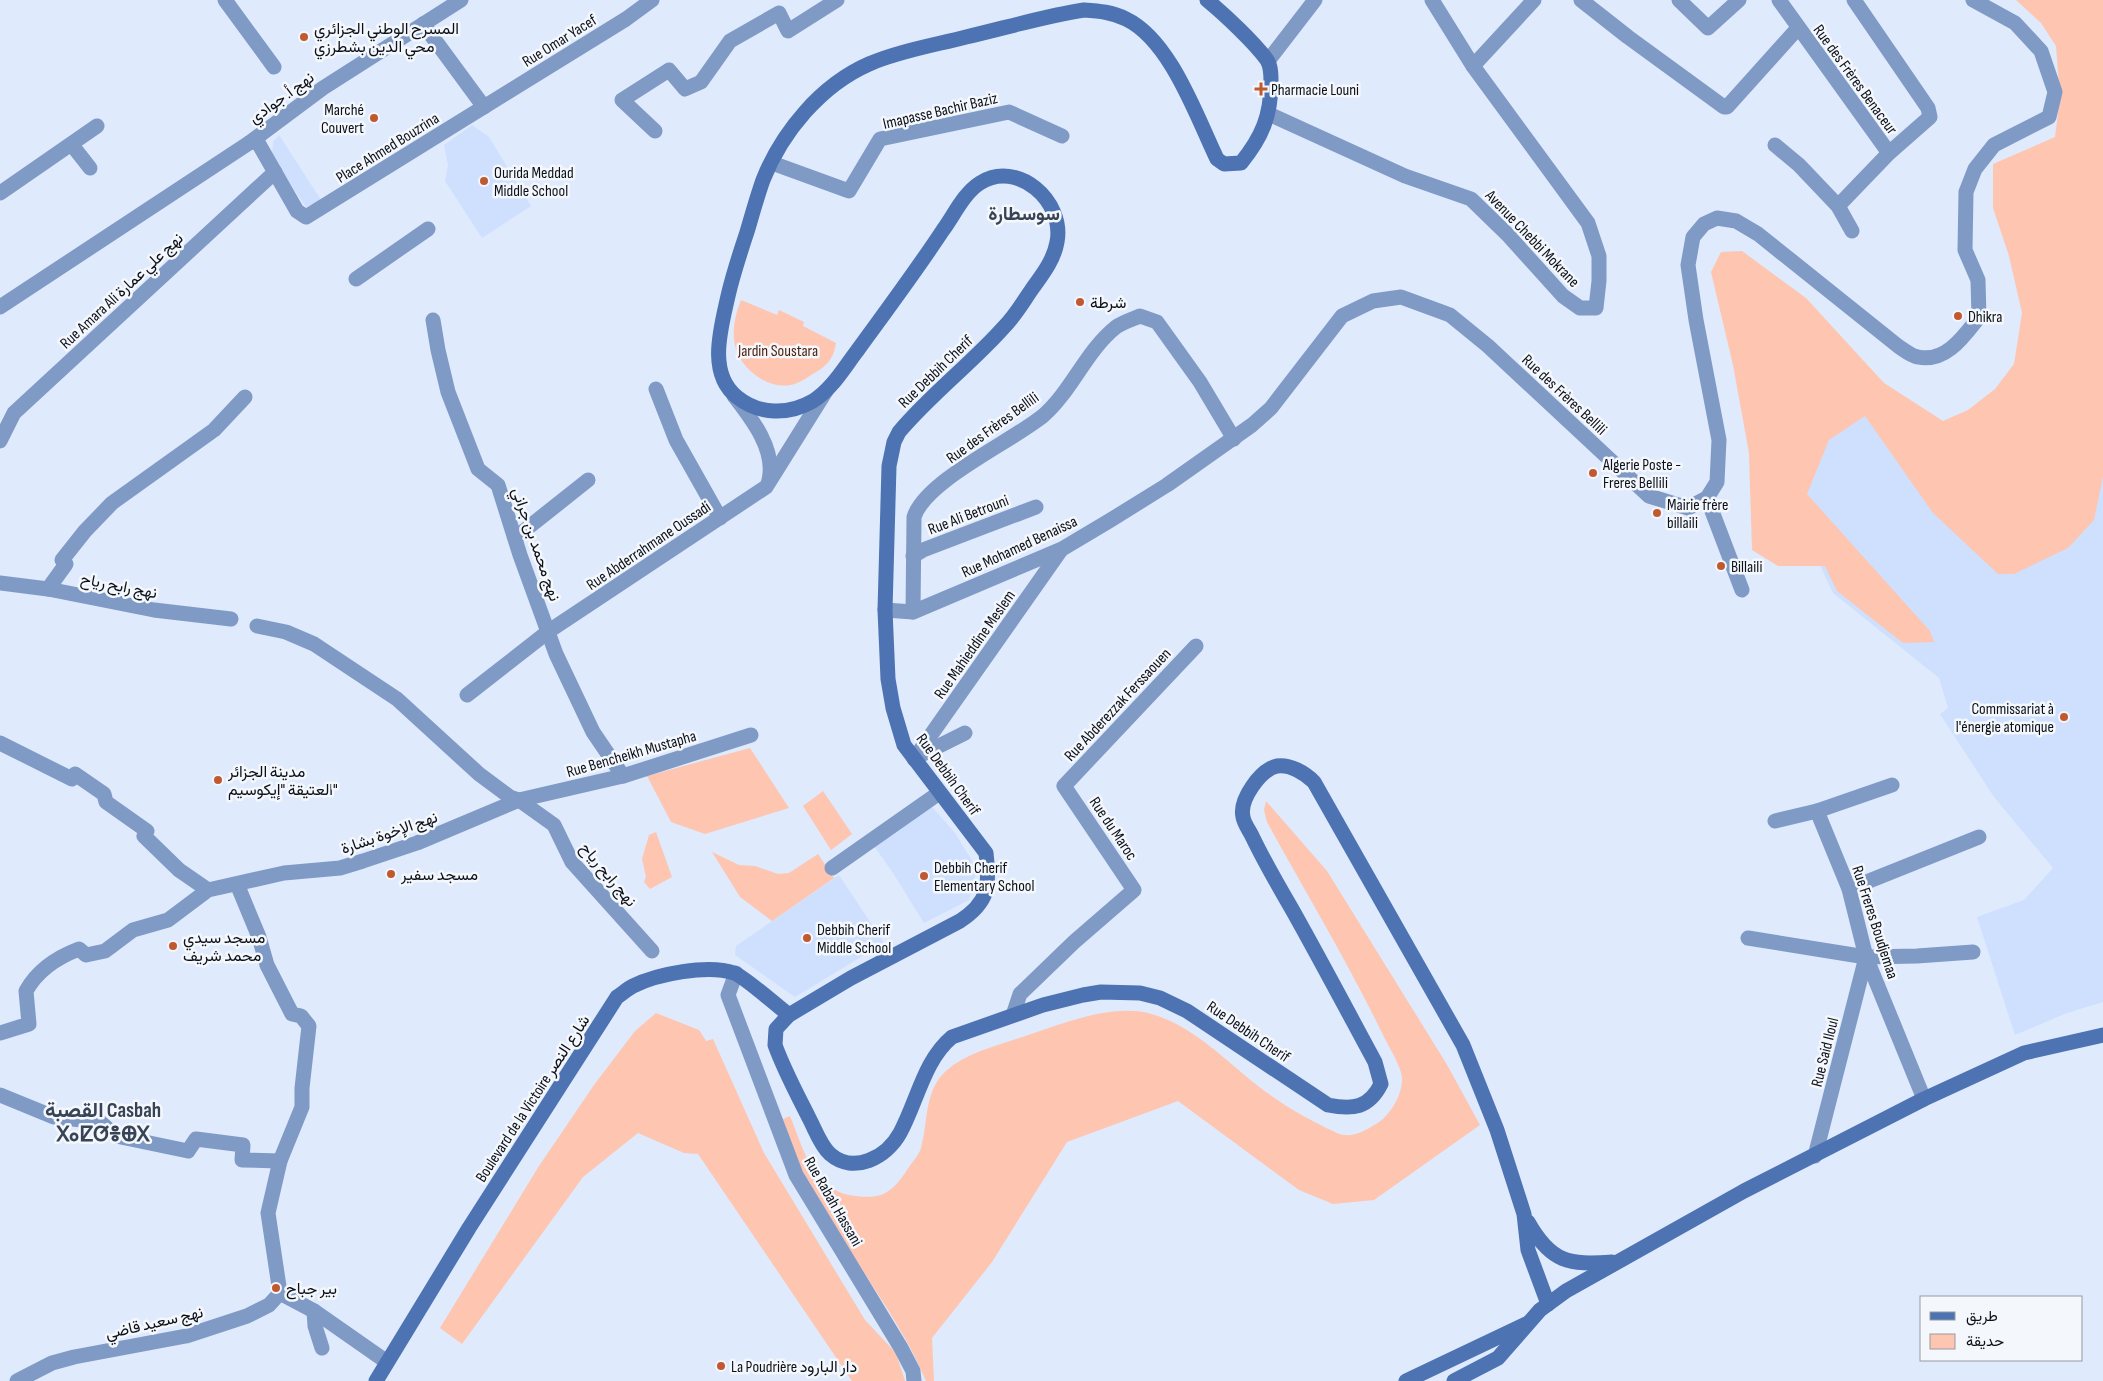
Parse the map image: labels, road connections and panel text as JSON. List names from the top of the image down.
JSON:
{
  "streets": {
    "street": [
      "Rue Omar Yacef",
      "Rue des Frères Benaceur",
      "نهج أ. جوادي",
      "Imapasse Bachir Baziz",
      "Place Ahmed Bouzrina",
      "Avenue Chebbi Mokrane",
      "Rue Amara Ali نهج علي عمارة",
      "Rue Debbih Cherif",
      "Rue des Frères Bellili",
      "Rue Ali Betrouni",
      "نهج محمد بن جراني",
      "Rue Abderrahmane Oussadi",
      "Rue Mohamed Benaissa",
      "نهج رابح رياح",
      "Rue Mahieddine Meslem",
      "Rue Abderezzak Ferssaouen",
      "Rue Bencheikh Mustapha",
      "Rue du Maroc",
      "نهج الإخوة بشارة",
      "Rue Freres Boudjemaa",
      "Rue Said Iloul",
      "Boulevard de la Victoire شارع النصر",
      "Rue Rabah Hassani",
      "نهج سعيد قاضي"
    ]
  },
  "crossings": [
    ["Rue Omar Yacef", "Place Ahmed Bouzrina"],
    ["نهج أ. جوادي", "Place Ahmed Bouzrina"],
    ["Imapasse Bachir Baziz", "Rue Debbih Cherif"],
    ["Place Ahmed Bouzrina", "Rue Amara Ali نهج علي عمارة"],
    ["Avenue Chebbi Mokrane", "Rue Debbih Cherif"],
    ["Rue Debbih Cherif", "Rue Mohamed Benaissa"],
    ["Rue Debbih Cherif", "Rue Mahieddine Meslem"],
    ["Rue Debbih Cherif", "Rue du Maroc"],
    ["Rue des Frères Bellili", "Rue Ali Betrouni"],
    ["Rue des Frères Bellili", "Rue Mohamed Benaissa"],
    ["نهج محمد بن جراني", "Rue Abderrahmane Oussadi"],
    ["نهج محمد بن جراني", "Rue Bencheikh Mustapha"],
    ["Rue Mohamed Benaissa", "Rue Mahieddine Meslem"],
    ["نهج رابح رياح", "Rue Bencheikh Mustapha"],
    ["نهج رابح رياح", "نهج الإخوة بشارة"],
    ["Rue Abderezzak Ferssaouen", "Rue du Maroc"],
    ["Rue Bencheikh Mustapha", "نهج الإخوة بشارة"],
    ["Rue Freres Boudjemaa", "Rue Said Iloul"],
    ["Boulevard de la Victoire شارع النصر", "Rue Rabah Hassani"]
  ],
  "districts": ["سوسطارة", "القصبة Casbah ⵝⴰⵇⵚⴻⴲⵝ"],
  "parks": ["Jardin Soustara"],
  "places": {
    "other": [
      "المسرح الوطني الجزائري محي الدين بشطرزي",
      "Marché Couvert",
      "Ourida Meddad Middle School",
      "شرطة",
      "Dhikra",
      "Algerie Poste - Freres Bellili",
      "Mairie frère billaili",
      "Billaili",
      "Commissariat à l'énergie atomique",
      "مدينة الجزائر العتيقة \"إيكوسيم\"",
      "مسجد سفير",
      "Debbih Cherif Elementary School",
      "Debbih Cherif Middle School",
      "مسجد سيدي محمد شريف",
      "بير جباح",
      "La Poudrière دار البارود"
    ],
    "health": ["Pharmacie Louni"]
  },
  "legend": ["طريق", "حديقة"]
}
